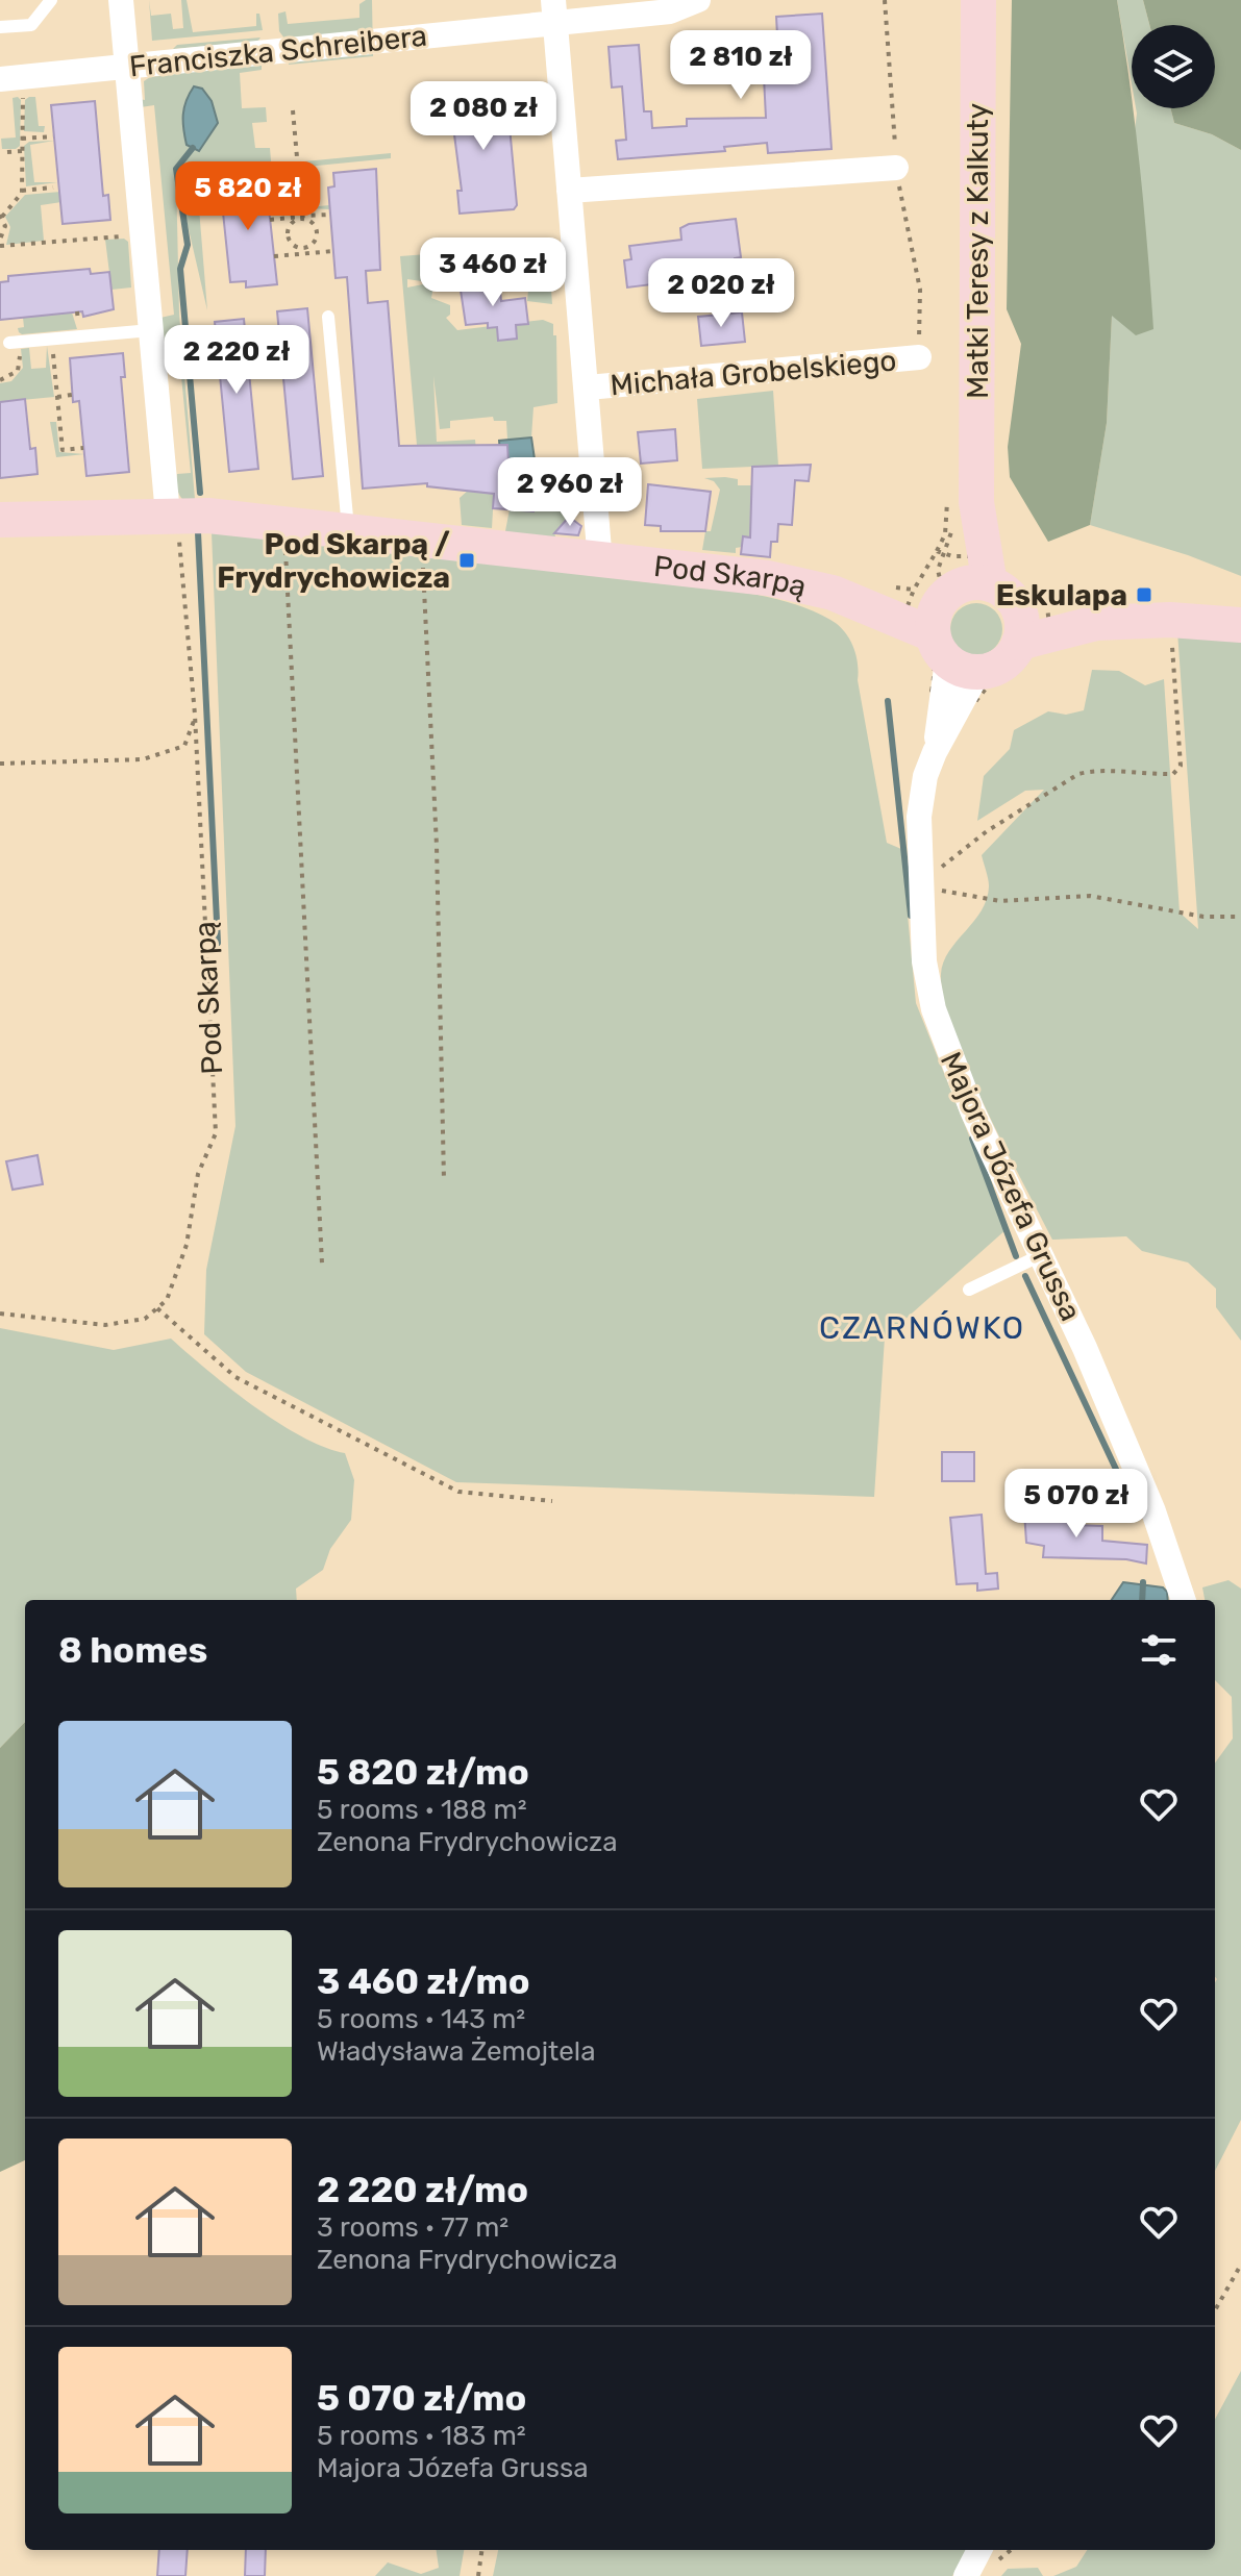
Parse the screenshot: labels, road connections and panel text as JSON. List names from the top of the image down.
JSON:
{
  "streets": {
    "street": [
      "Franciszka Schreibera",
      "Matki Teresy z Kalkuty",
      "Michała Grobelskiego",
      "Pod Skarpą",
      "Majora Józefa Grussa"
    ]
  },
  "crossings": [
    ["Matki Teresy z Kalkuty", "Pod Skarpą"],
    ["Matki Teresy z Kalkuty", "Majora Józefa Grussa"],
    ["Pod Skarpą", "Majora Józefa Grussa"]
  ],
  "districts": ["CZARNÓWKO"],
  "places": {
    "transit": ["Pod Skarpą / Frydrychowicza", "Eskulapa"]
  },
  "page": {
    "price": [
      "2 810 zł",
      "2 080 zł",
      "5 820 zł",
      "3 460 zł",
      "2 020 zł",
      "2 220 zł",
      "2 960 zł",
      "5 070 zł"
    ],
    "heading": "8 homes",
    "list": [
      {
        "name": "5 820 zł/mo",
        "note": "5 rooms · 188 m² · Zenona Frydrychowicza"
      },
      {
        "name": "3 460 zł/mo",
        "note": "5 rooms · 143 m² · Władysława Żemojtela"
      },
      {
        "name": "2 220 zł/mo",
        "note": "3 rooms · 77 m² · Zenona Frydrychowicza"
      },
      {
        "name": "5 070 zł/mo",
        "note": "5 rooms · 183 m² · Majora Józefa Grussa"
      }
    ]
  }
}
